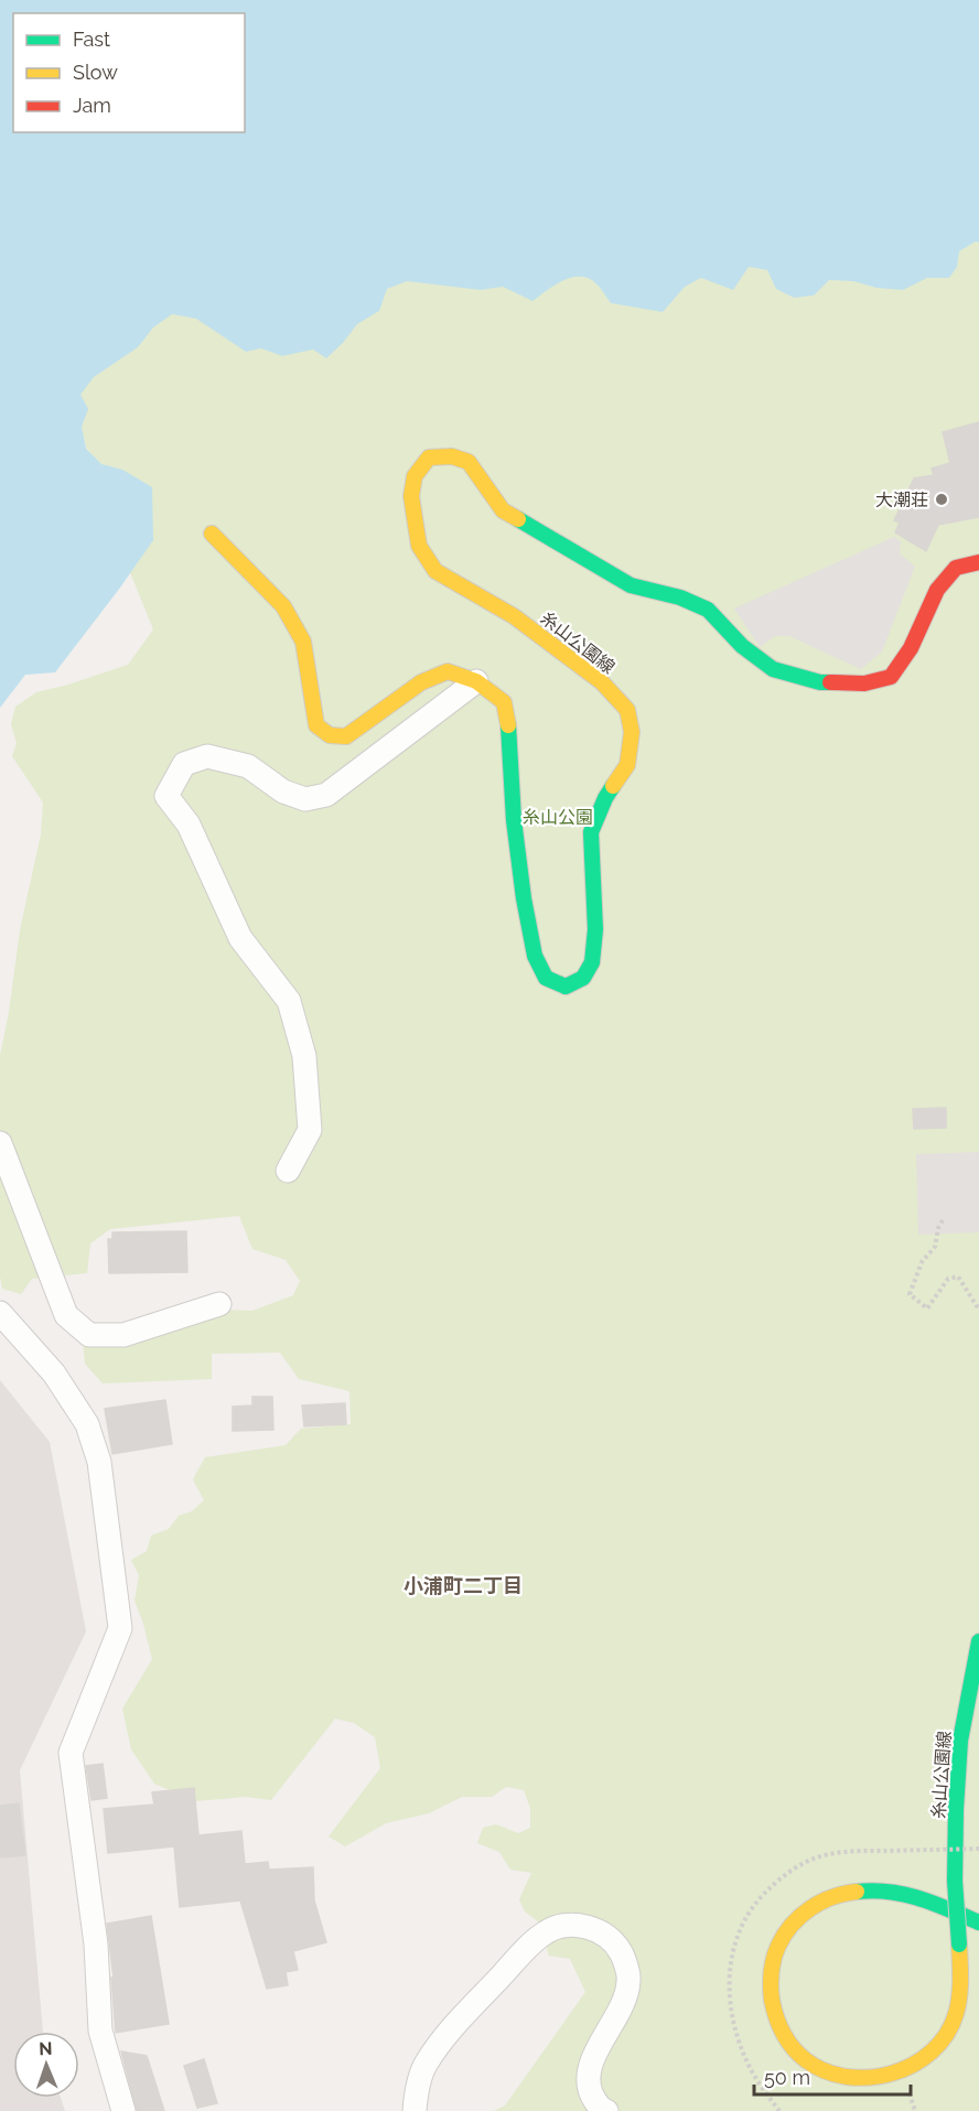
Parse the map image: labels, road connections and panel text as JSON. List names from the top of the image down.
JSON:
{
  "streets": {
    "main road": ["糸山公園線"]
  },
  "districts": ["小浦町二丁目"],
  "parks": ["糸山公園"],
  "places": ["大潮荘"],
  "legend": ["Fast", "Slow", "Jam"],
  "scale_bar": "50 m",
  "north": "top"
}
